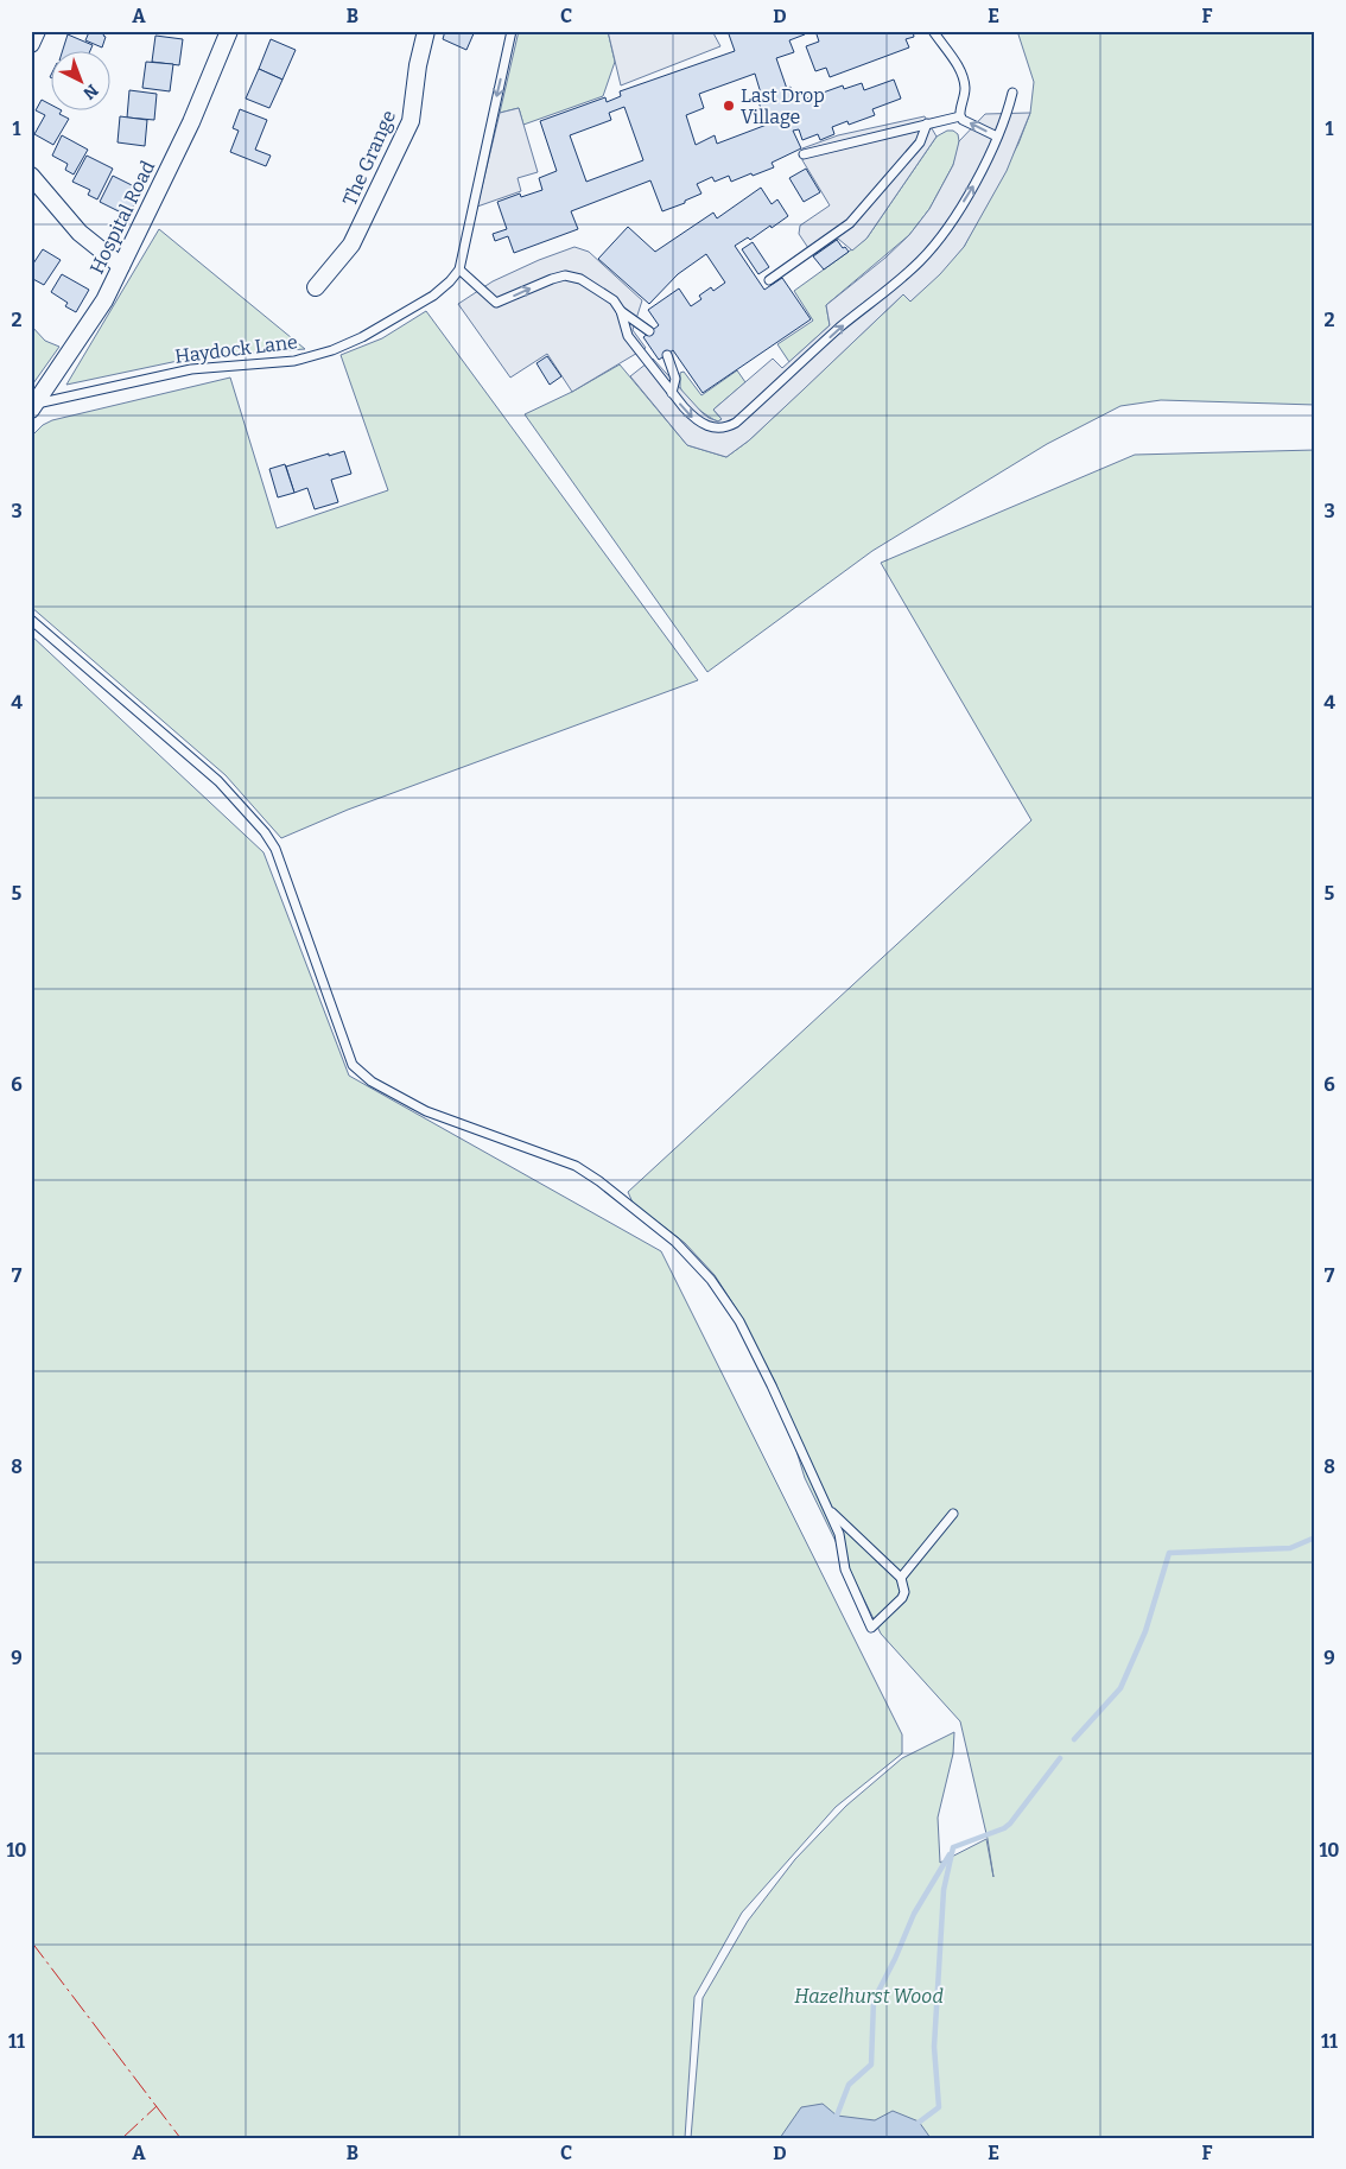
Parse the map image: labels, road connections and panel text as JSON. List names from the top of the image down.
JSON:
{
  "streets": {
    "street": ["The Grange", "Hospital Road"],
    "lane": ["Haydock Lane"]
  },
  "crossings": [
    ["Hospital Road", "Haydock Lane"]
  ],
  "parks": ["Hazelhurst Wood"],
  "places": ["Last Drop Village"],
  "north": "bottom right",
  "grid": {
    "columns": [
      "A",
      "B",
      "C",
      "D",
      "E",
      "F"
    ],
    "rows": [
      "1",
      "2",
      "3",
      "4",
      "5",
      "6",
      "7",
      "8",
      "9",
      "10",
      "11"
    ]
  }
}
